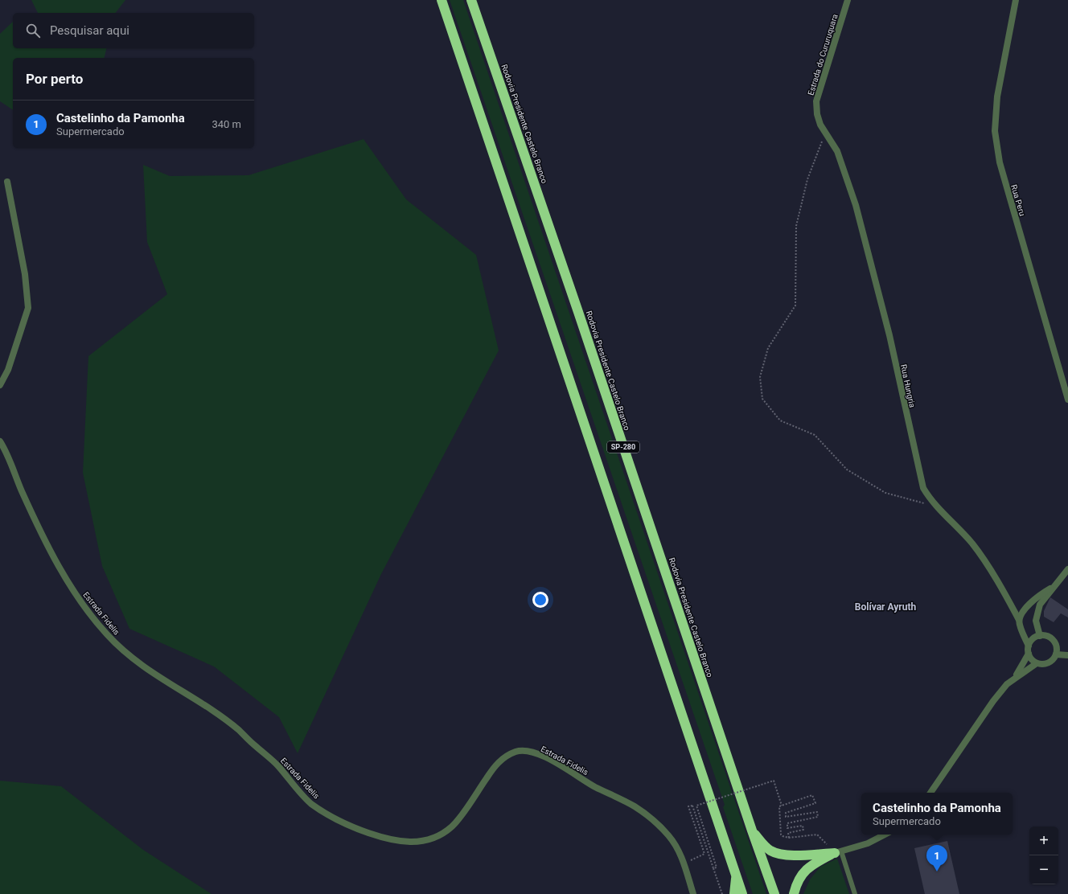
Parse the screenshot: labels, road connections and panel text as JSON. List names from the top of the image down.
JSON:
{
  "streets": {
    "highway": ["Rodovia Presidente Castelo Branco", "SP-280"],
    "street": [
      "Estrada do Cururuquara",
      "Rua Peru",
      "Rua Hungria",
      "Estrada Fidelis"
    ]
  },
  "crossings": [
    ["Estrada do Cururuquara", "Rua Hungria"]
  ],
  "districts": ["Bolívar Ayruth"],
  "page": {
    "search": "Pesquisar aqui",
    "heading": "Por perto",
    "list": [
      {
        "mark": "1",
        "name": "Castelinho da Pamonha",
        "note": "Supermercado",
        "value": "340 m"
      }
    ],
    "popup": ["Castelinho da Pamonha", "Supermercado"],
    "map_buttons": ["+", "−"],
    "pins": "1"
  }
}
